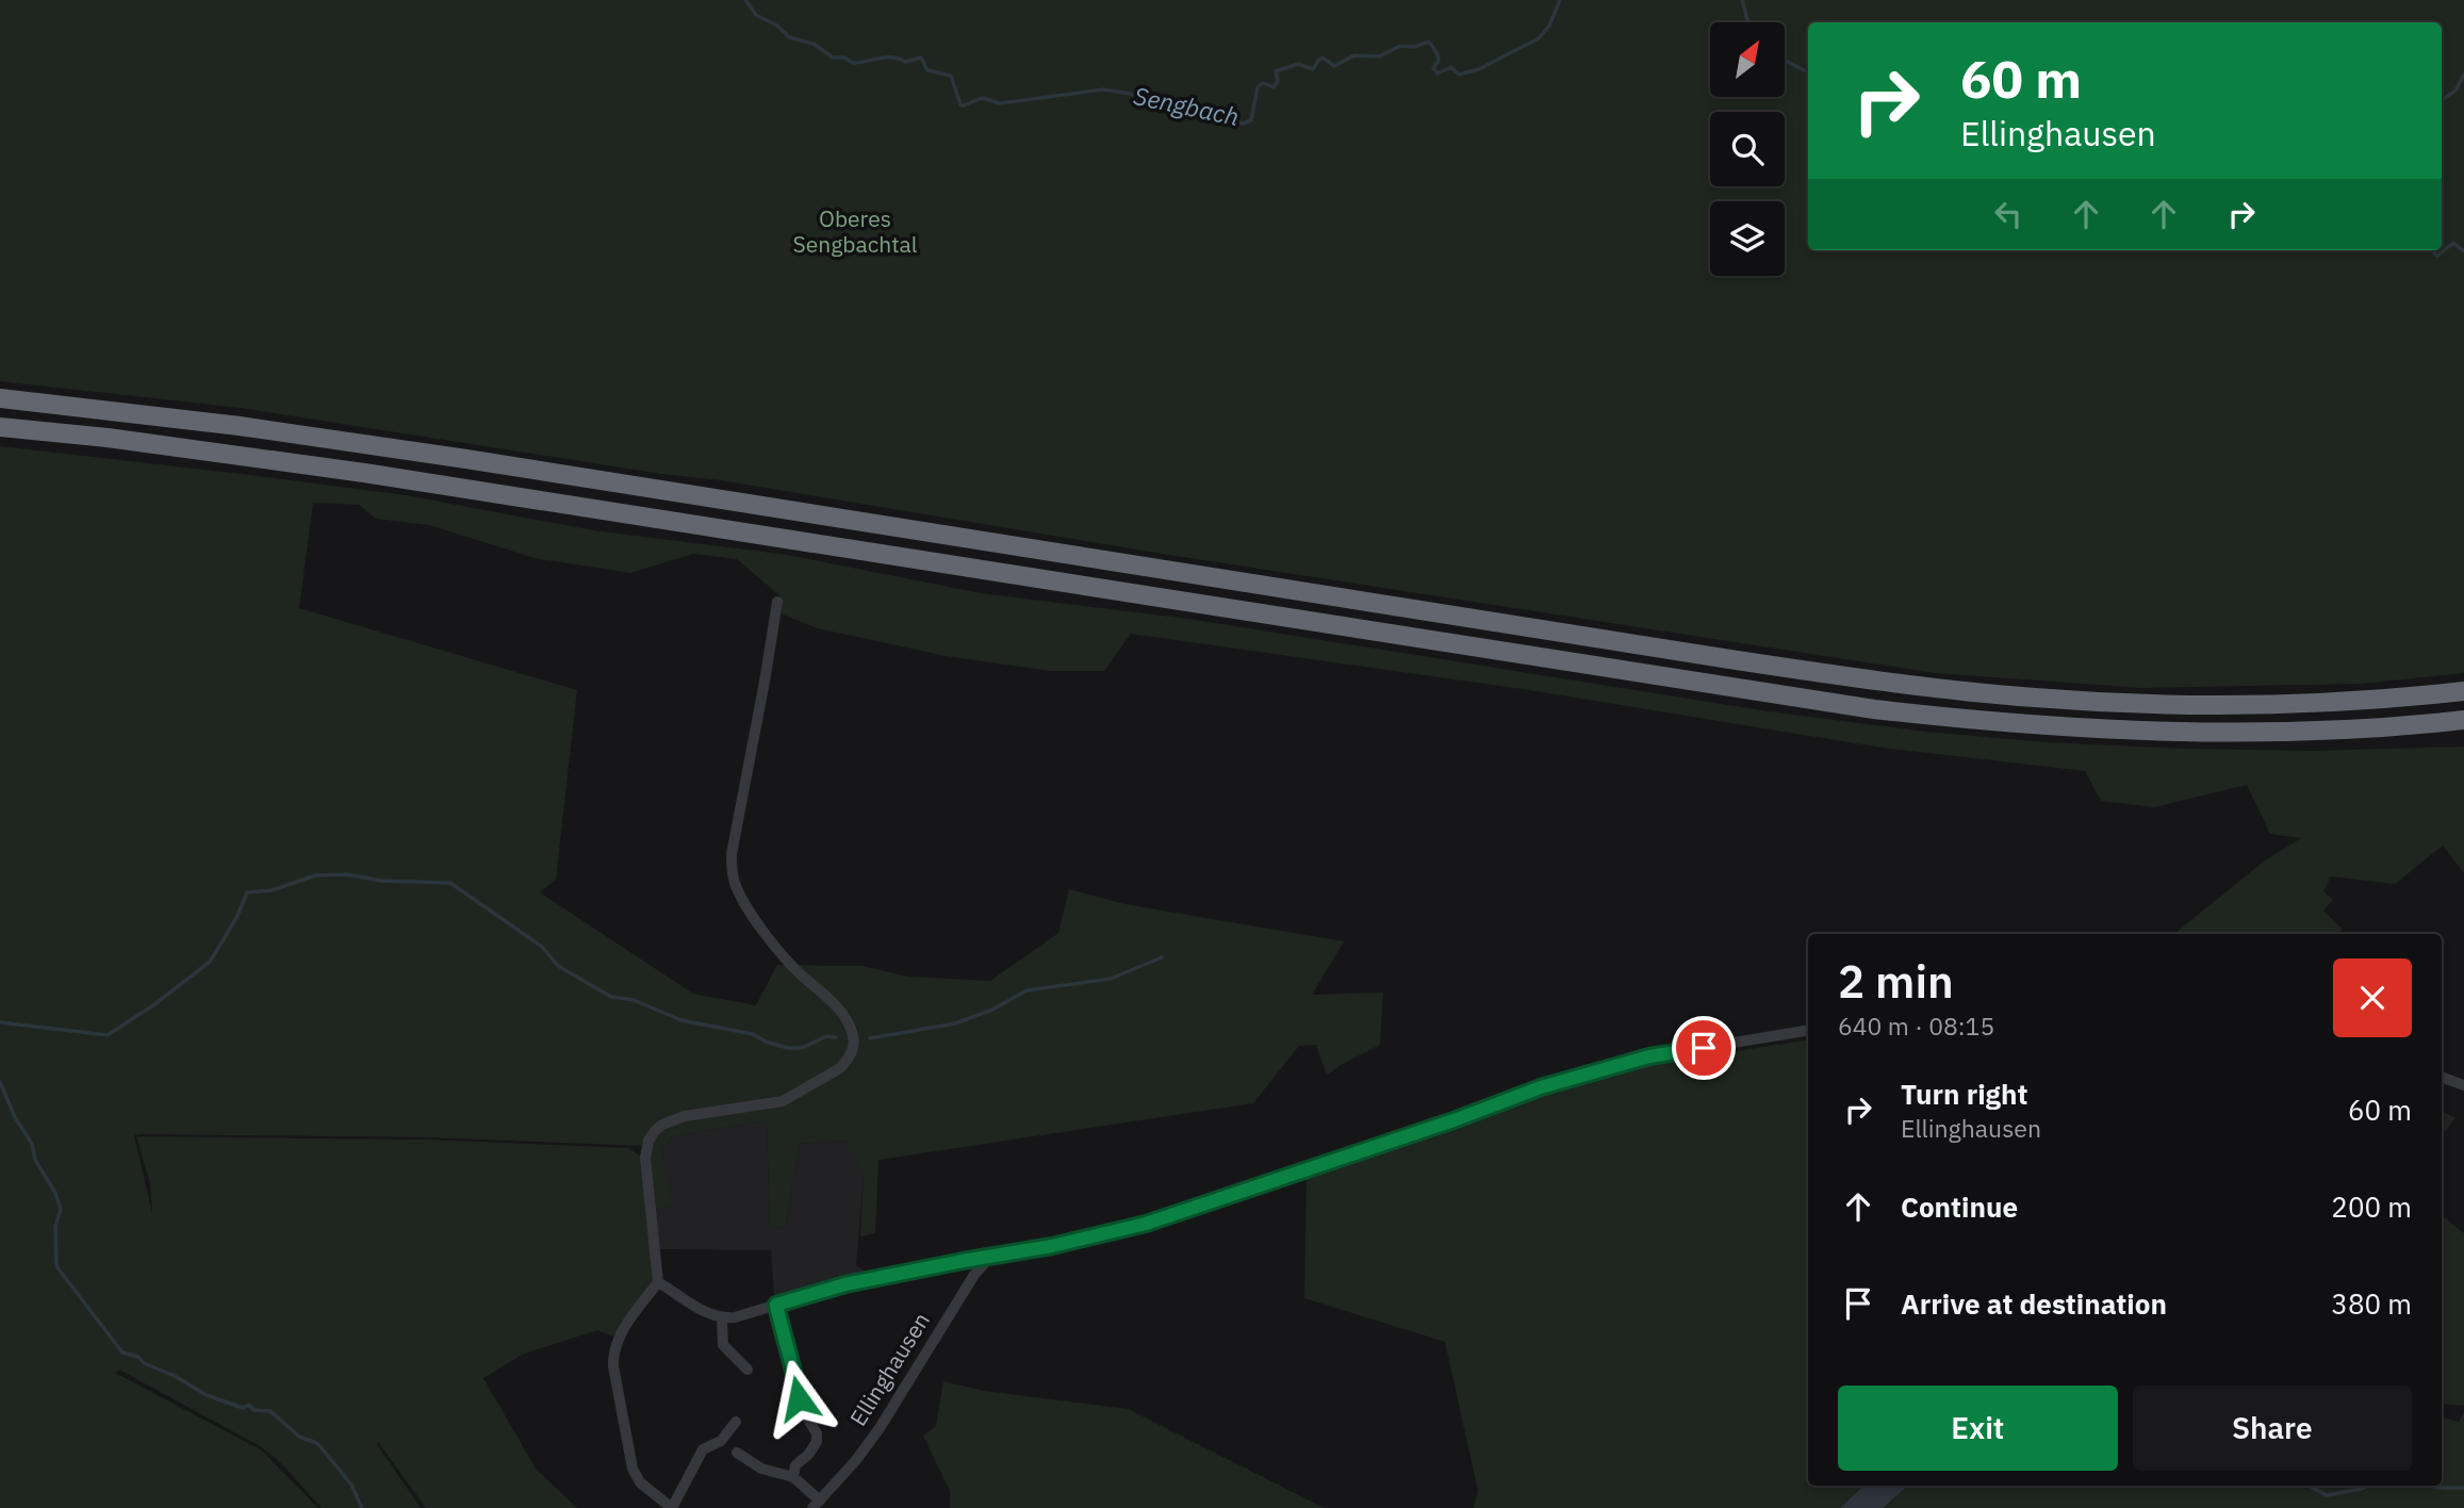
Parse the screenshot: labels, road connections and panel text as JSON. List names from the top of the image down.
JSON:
{
  "streets": {
    "street": ["Ellinghausen"]
  },
  "water": ["Sengbach"],
  "parks": ["Oberes Sengbachtal"],
  "north": "top right",
  "page": {
    "turn": ["60 m", "Ellinghausen"],
    "heading": ["2 min", "640 m · 08:15"],
    "list": [
      {
        "name": "Turn right",
        "note": "Ellinghausen",
        "value": "60 m"
      },
      {
        "name": "Continue",
        "value": "200 m"
      },
      {
        "name": "Arrive at destination",
        "value": "380 m"
      }
    ],
    "buttons": ["Exit", "Share"]
  }
}
